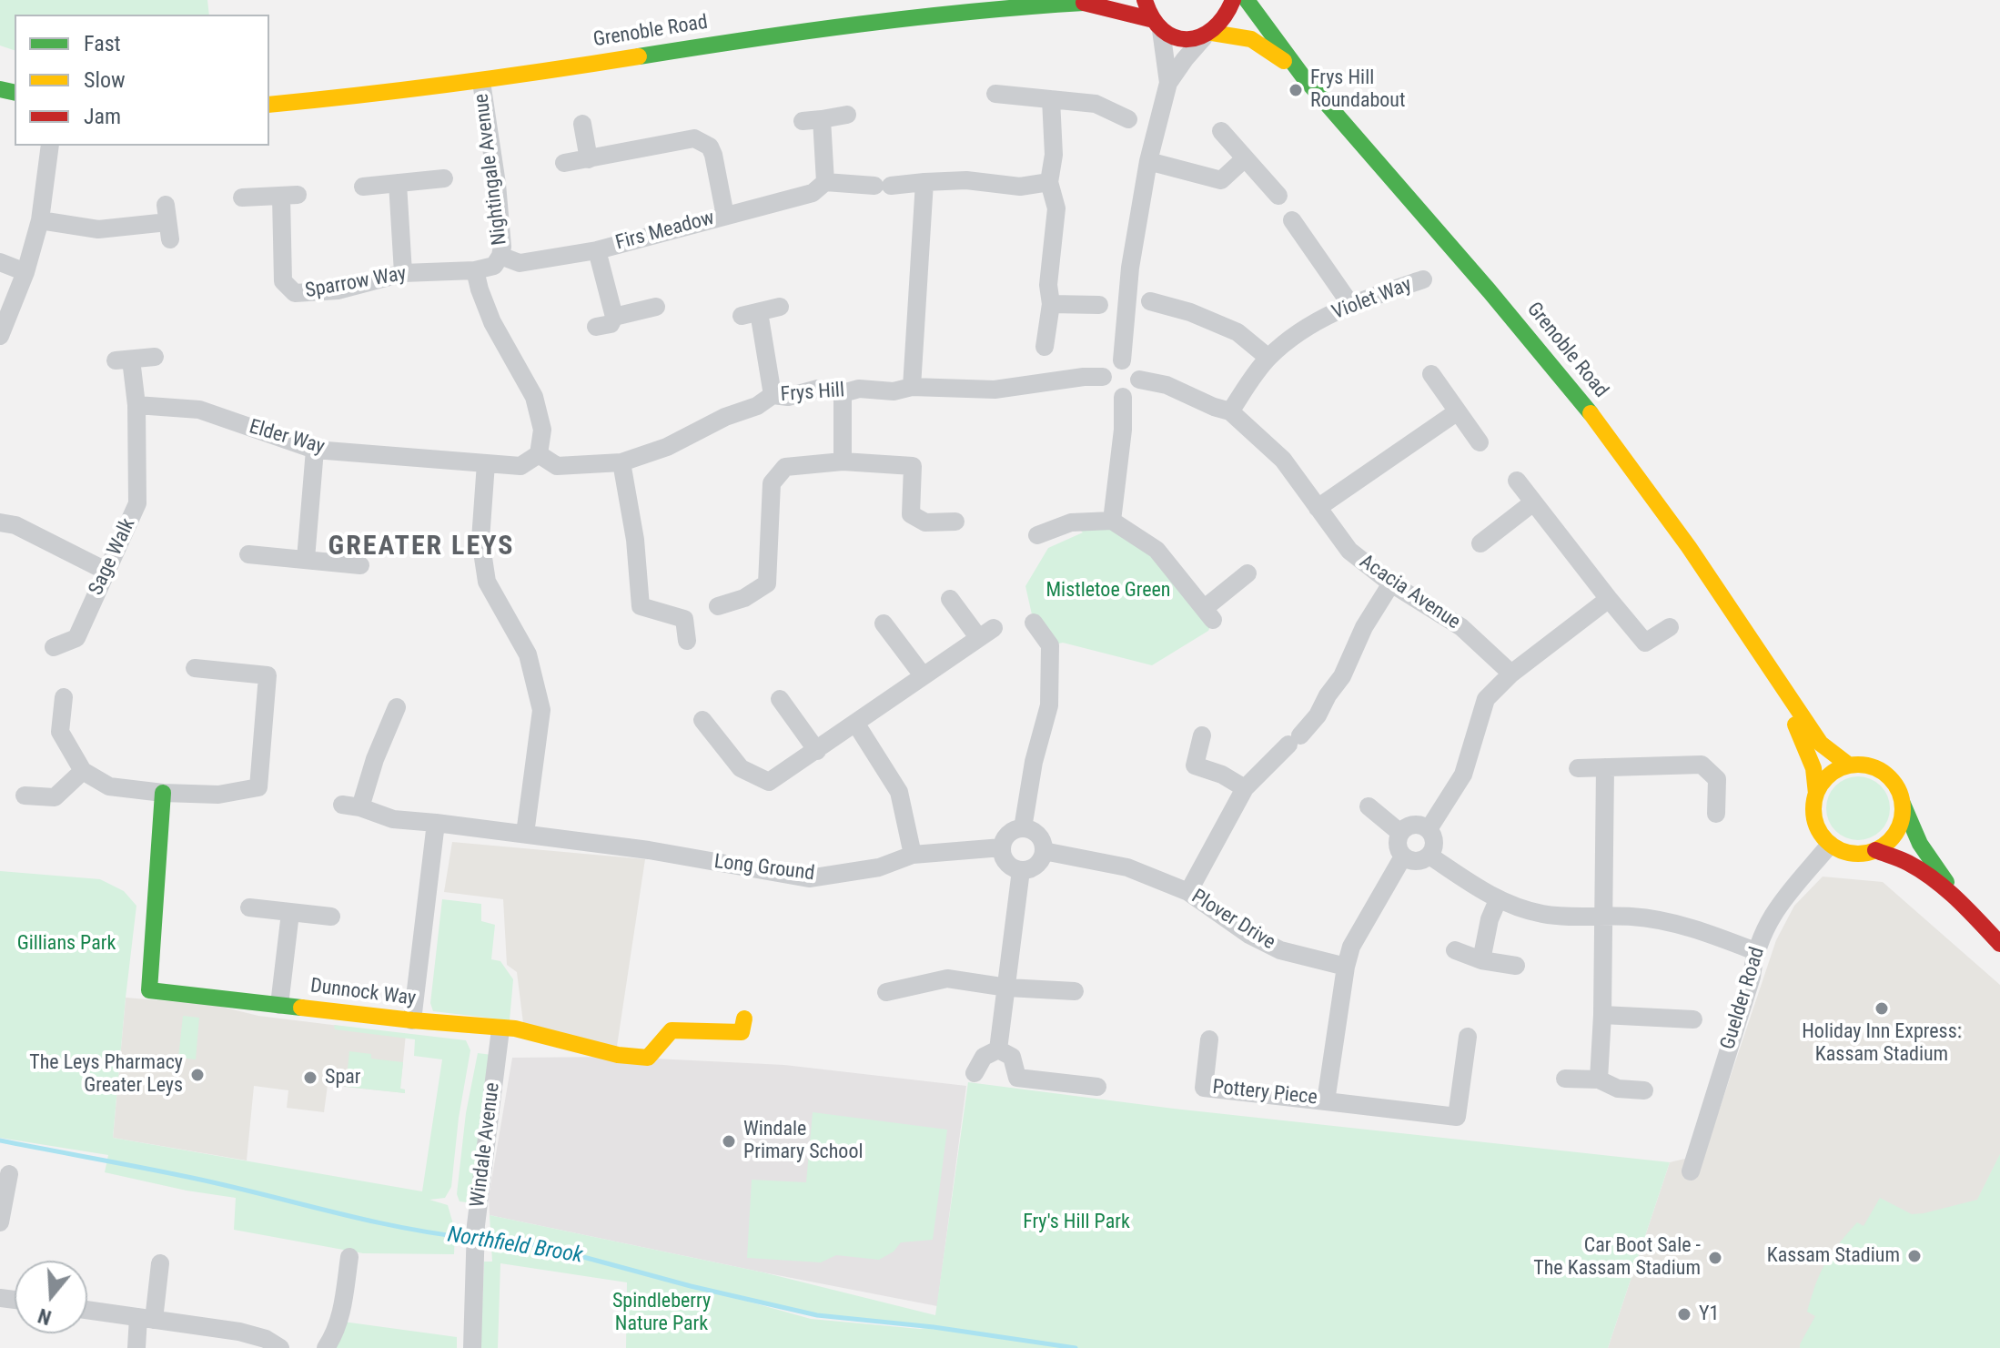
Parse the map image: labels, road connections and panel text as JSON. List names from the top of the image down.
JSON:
{
  "streets": {
    "street": [
      "Grenoble Road",
      "Nightingale Avenue",
      "Firs Meadow",
      "Sparrow Way",
      "Violet Way",
      "Frys Hill",
      "Elder Way",
      "Sage Walk",
      "Acacia Avenue",
      "Long Ground",
      "Plover Drive",
      "Dunnock Way",
      "Guelder Road",
      "Pottery Piece",
      "Windale Avenue"
    ]
  },
  "crossings": [
    ["Grenoble Road", "Nightingale Avenue"],
    ["Grenoble Road", "Guelder Road"],
    ["Nightingale Avenue", "Firs Meadow"],
    ["Nightingale Avenue", "Sparrow Way"],
    ["Nightingale Avenue", "Frys Hill"],
    ["Violet Way", "Acacia Avenue"],
    ["Frys Hill", "Acacia Avenue"],
    ["Elder Way", "Sage Walk"],
    ["Long Ground", "Plover Drive"],
    ["Plover Drive", "Pottery Piece"],
    ["Dunnock Way", "Windale Avenue"]
  ],
  "districts": ["GREATER LEYS"],
  "water": ["Northfield Brook"],
  "parks": [
    "Mistletoe Green",
    "Gillians Park",
    "Fry's Hill Park",
    "Spindleberry Nature Park"
  ],
  "places": [
    "Frys Hill Roundabout",
    "Holiday Inn Express: Kassam Stadium",
    "The Leys Pharmacy Greater Leys",
    "Spar",
    "Windale Primary School",
    "Kassam Stadium",
    "Car Boot Sale - The Kassam Stadium",
    "Y1"
  ],
  "legend": ["Fast", "Slow", "Jam"],
  "north": "bottom"
}
